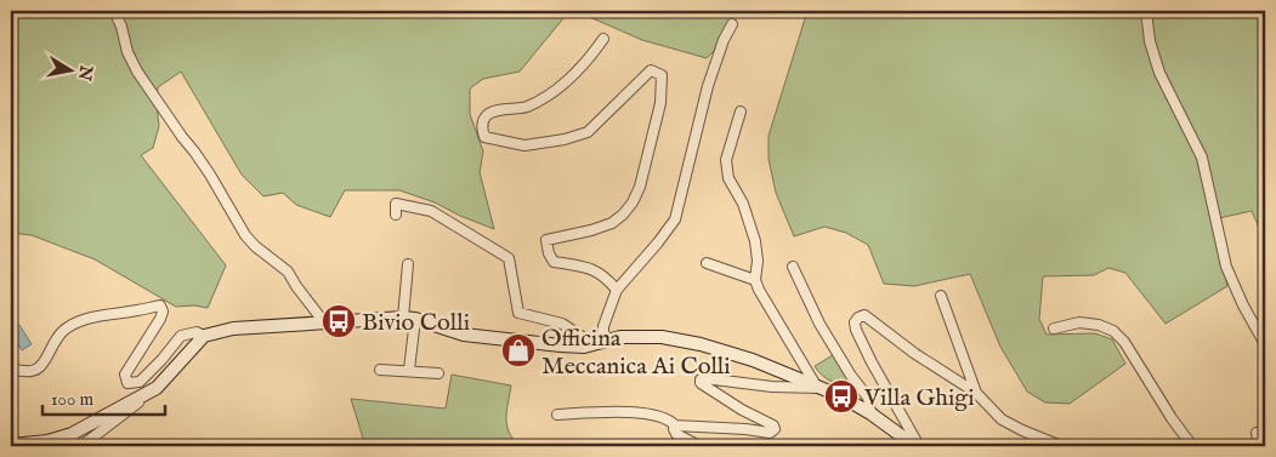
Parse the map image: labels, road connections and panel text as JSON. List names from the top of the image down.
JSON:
{
  "places": {
    "bus stop": ["Bivio Colli", "Villa Ghigi"],
    "shop": ["Officina Meccanica Ai Colli"]
  },
  "scale_bar": "100 m",
  "north": "right"
}
